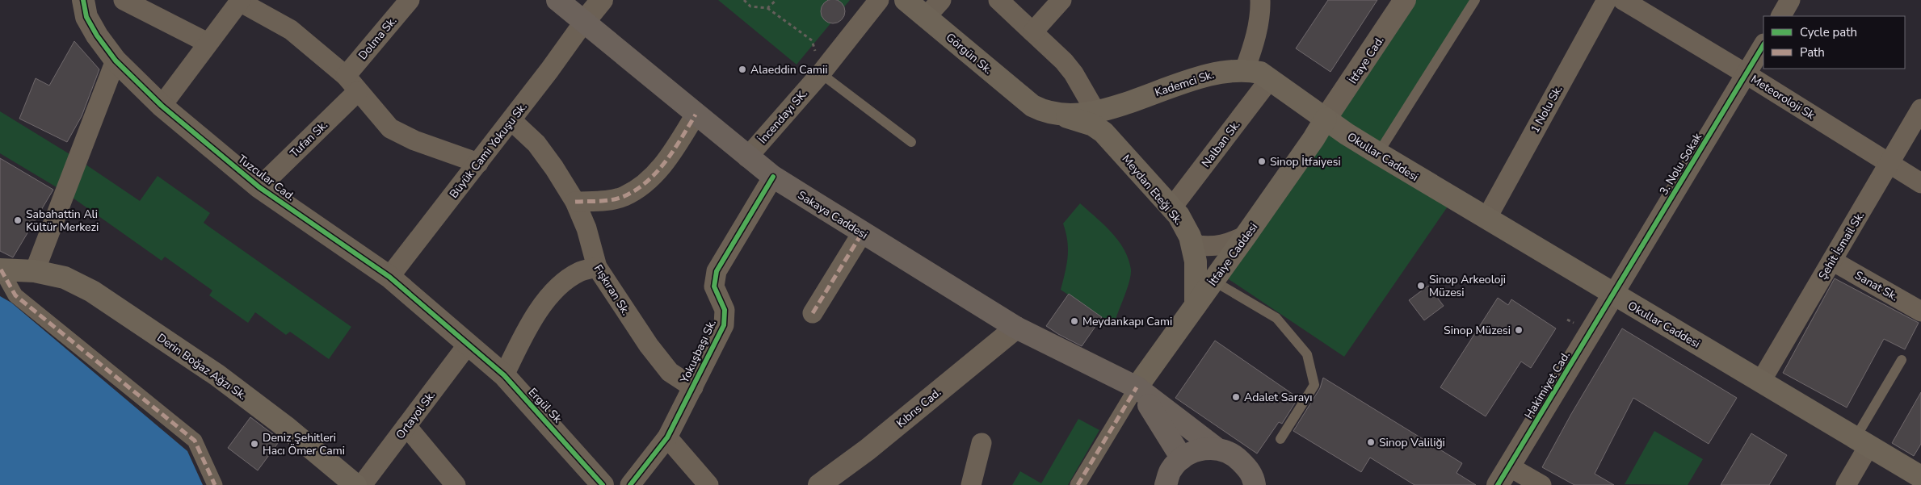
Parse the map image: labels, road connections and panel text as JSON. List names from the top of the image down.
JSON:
{
  "streets": {
    "highway": ["Sakaya Caddesi"],
    "main road": [
      "Görgün Sk.",
      "Kademci Sk.",
      "Okullar Caddesi",
      "Meydan Eteği Sk.",
      "İtfaiye Caddesi",
      "Derin Boğaz Ağzı Sk."
    ],
    "street": [
      "Dolma Sk.",
      "İtfaye Cad.",
      "Meteoroloji Sk",
      "1 Nolu Sk.",
      "İncendayı SK.",
      "Tufan Sk.",
      "Nalban Sk.",
      "Büyük Cami Yokuşu Sk.",
      "3. Nolu Sokak",
      "Tuzcular Cad.",
      "Şehit İsmail Sk.",
      "Sanat Sk.",
      "Fışkıran Sk.",
      "Yokuşbaşı Sk.",
      "Hakimiyet Cad.",
      "Ergül Sk",
      "Kıbrıs Cad.",
      "Ortayol Sk."
    ]
  },
  "crossings": [
    ["Dolma Sk.", "Tufan Sk."],
    ["Görgün Sk.", "Kademci Sk."],
    ["İtfaye Cad.", "Kademci Sk."],
    ["İtfaye Cad.", "Okullar Caddesi"],
    ["İtfaye Cad.", "İtfaiye Caddesi"],
    ["Kademci Sk.", "Nalban Sk."],
    ["Kademci Sk.", "Okullar Caddesi"],
    ["Kademci Sk.", "Meydan Eteği Sk."],
    ["Kademci Sk.", "İtfaiye Caddesi"],
    ["Meteoroloji Sk", "3. Nolu Sokak"],
    ["Meteoroloji Sk", "Şehit İsmail Sk."],
    ["1 Nolu Sk.", "Okullar Caddesi"],
    ["İncendayı SK.", "Sakaya Caddesi"],
    ["Tufan Sk.", "Tuzcular Cad."],
    ["Nalban Sk.", "Meydan Eteği Sk."],
    ["Büyük Cami Yokuşu Sk.", "Tuzcular Cad."],
    ["Büyük Cami Yokuşu Sk.", "Sakaya Caddesi"],
    ["Büyük Cami Yokuşu Sk.", "Fışkıran Sk."],
    ["Okullar Caddesi", "3. Nolu Sokak"],
    ["Okullar Caddesi", "Şehit İsmail Sk."],
    ["Okullar Caddesi", "İtfaiye Caddesi"],
    ["Okullar Caddesi", "Hakimiyet Cad."],
    ["3. Nolu Sokak", "Hakimiyet Cad."],
    ["Tuzcular Cad.", "Ergül Sk"],
    ["Tuzcular Cad.", "Ortayol Sk."],
    ["Meydan Eteği Sk.", "İtfaiye Caddesi"],
    ["Sakaya Caddesi", "İtfaiye Caddesi"],
    ["Sakaya Caddesi", "Yokuşbaşı Sk."],
    ["Sakaya Caddesi", "Kıbrıs Cad."],
    ["Şehit İsmail Sk.", "Sanat Sk."],
    ["Fışkıran Sk.", "Yokuşbaşı Sk."],
    ["Ergül Sk", "Ortayol Sk."]
  ],
  "places": [
    "Alaeddin Camii",
    "Sinop İtfaiyesi",
    "Sabahattin Ali Kültür Merkezi",
    "Sinop Arkeoloji Müzesi",
    "Meydankapı Cami",
    "Sinop Müzesi",
    "Adalet Sarayı",
    "Sinop Valiliği",
    "Deniz Şehitleri Hacı Ömer Cami"
  ],
  "legend": ["Cycle path", "Path"]
}
